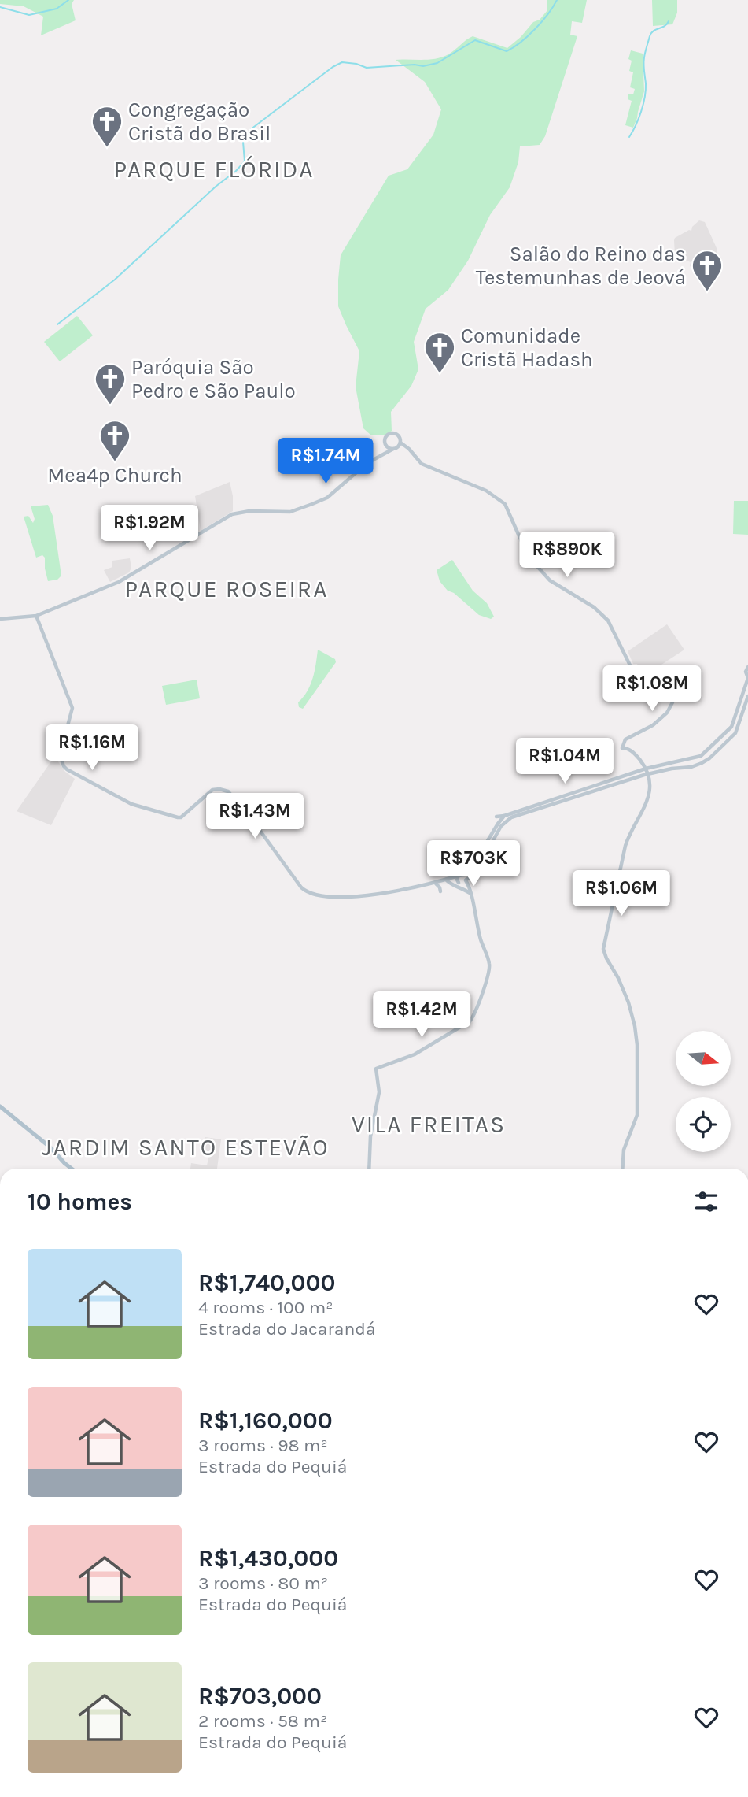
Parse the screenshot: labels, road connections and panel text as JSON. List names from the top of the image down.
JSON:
{
  "districts": [
    "PARQUE FLÓRIDA",
    "PARQUE ROSEIRA",
    "VILA FREITAS",
    "JARDIM SANTO ESTEVÃO"
  ],
  "places": {
    "church": [
      "Congregação Cristã do Brasil",
      "Salão do Reino das Testemunhas de Jeová",
      "Comunidade Cristã Hadash",
      "Paróquia São Pedro e São Paulo",
      "Mea4p Church"
    ]
  },
  "north": "right",
  "page": {
    "price": [
      "R$1.74M",
      "R$1.92M",
      "R$890K",
      "R$1.08M",
      "R$1.16M",
      "R$1.04M",
      "R$1.43M",
      "R$703K",
      "R$1.06M",
      "R$1.42M"
    ],
    "heading": "10 homes",
    "list": [
      {
        "name": "R$1,740,000",
        "note": "4 rooms · 100 m² · Estrada do Jacarandá"
      },
      {
        "name": "R$1,160,000",
        "note": "3 rooms · 98 m² · Estrada do Pequiá"
      },
      {
        "name": "R$1,430,000",
        "note": "3 rooms · 80 m² · Estrada do Pequiá"
      },
      {
        "name": "R$703,000",
        "note": "2 rooms · 58 m² · Estrada do Pequiá"
      }
    ]
  }
}
